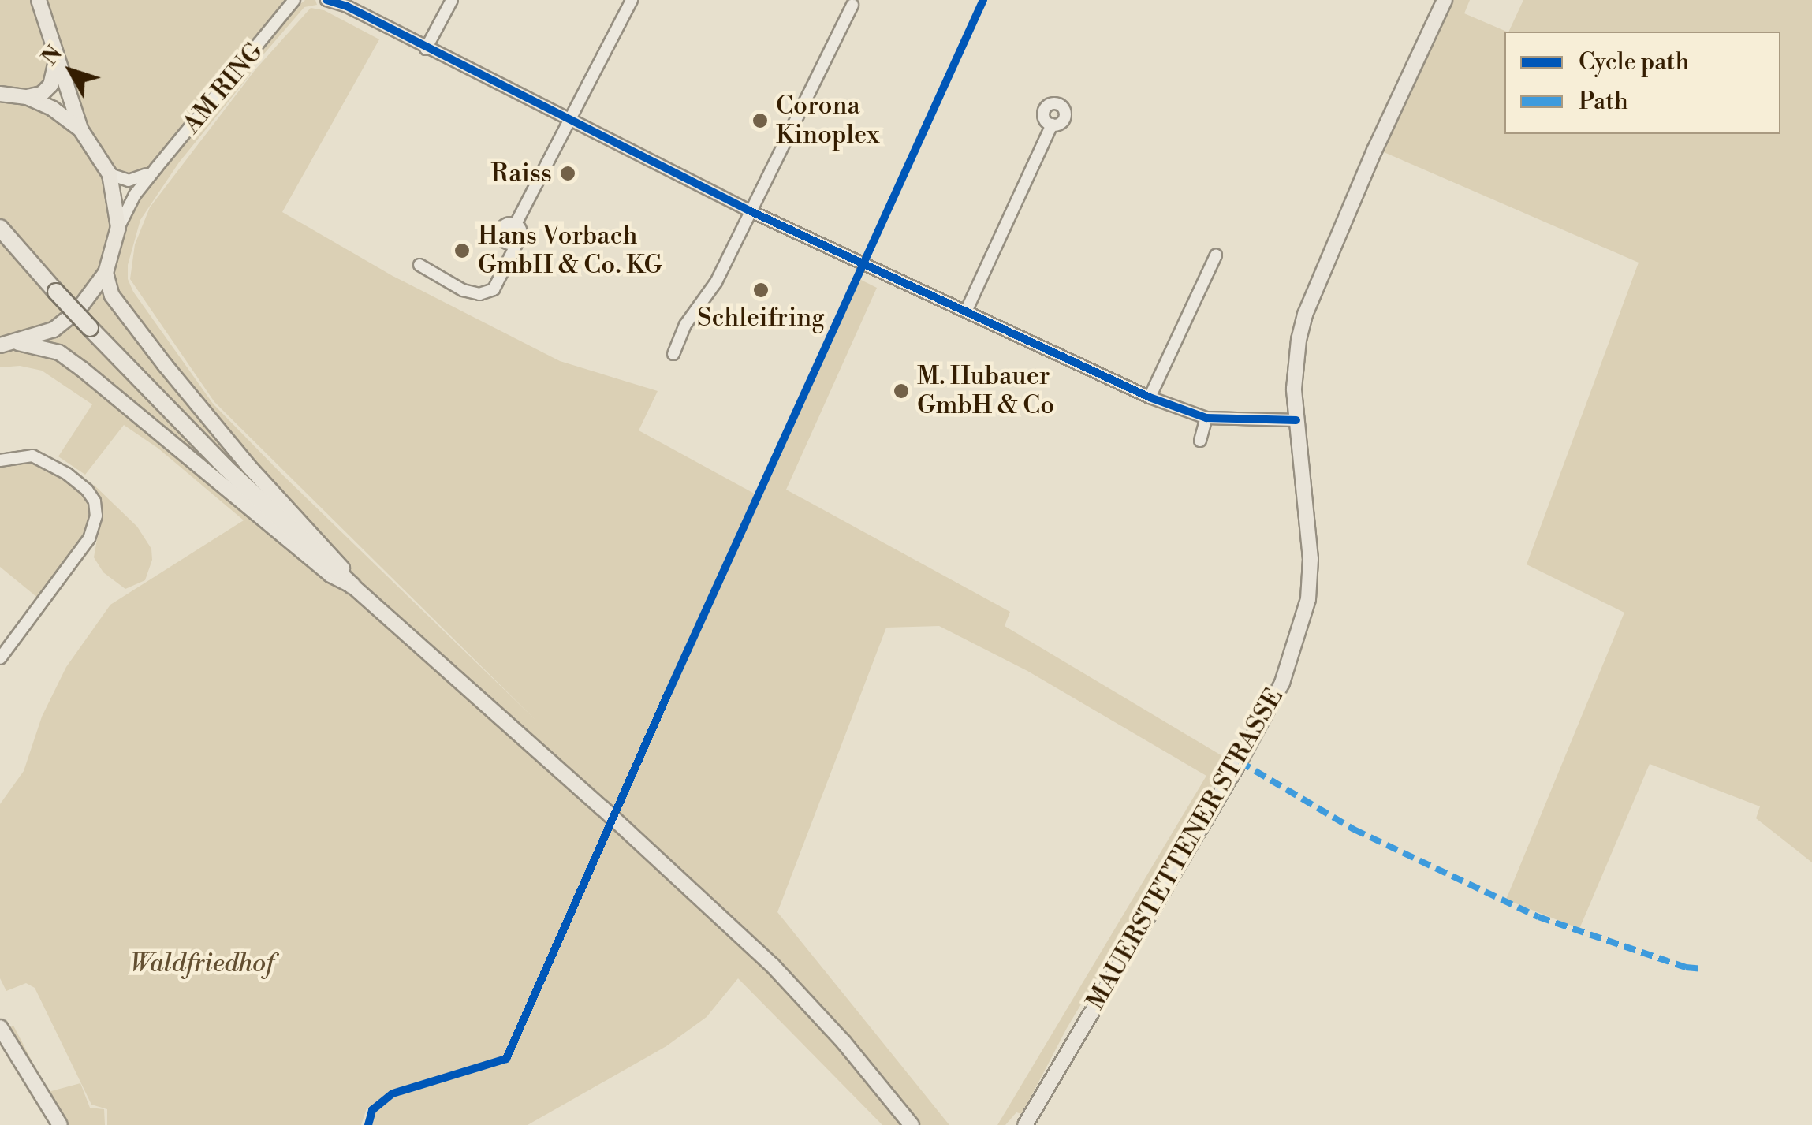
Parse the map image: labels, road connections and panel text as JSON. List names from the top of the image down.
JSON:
{
  "streets": {
    "main road": ["MAUERSTETTENER STRASSE"],
    "street": ["AM RING"]
  },
  "parks": ["Waldfriedhof"],
  "places": [
    "Corona Kinoplex",
    "Raiss",
    "Hans Vorbach GmbH & Co. KG",
    "Schleifring",
    "M. Hubauer GmbH & Co"
  ],
  "legend": ["Cycle path", "Path"],
  "north": "top left"
}
